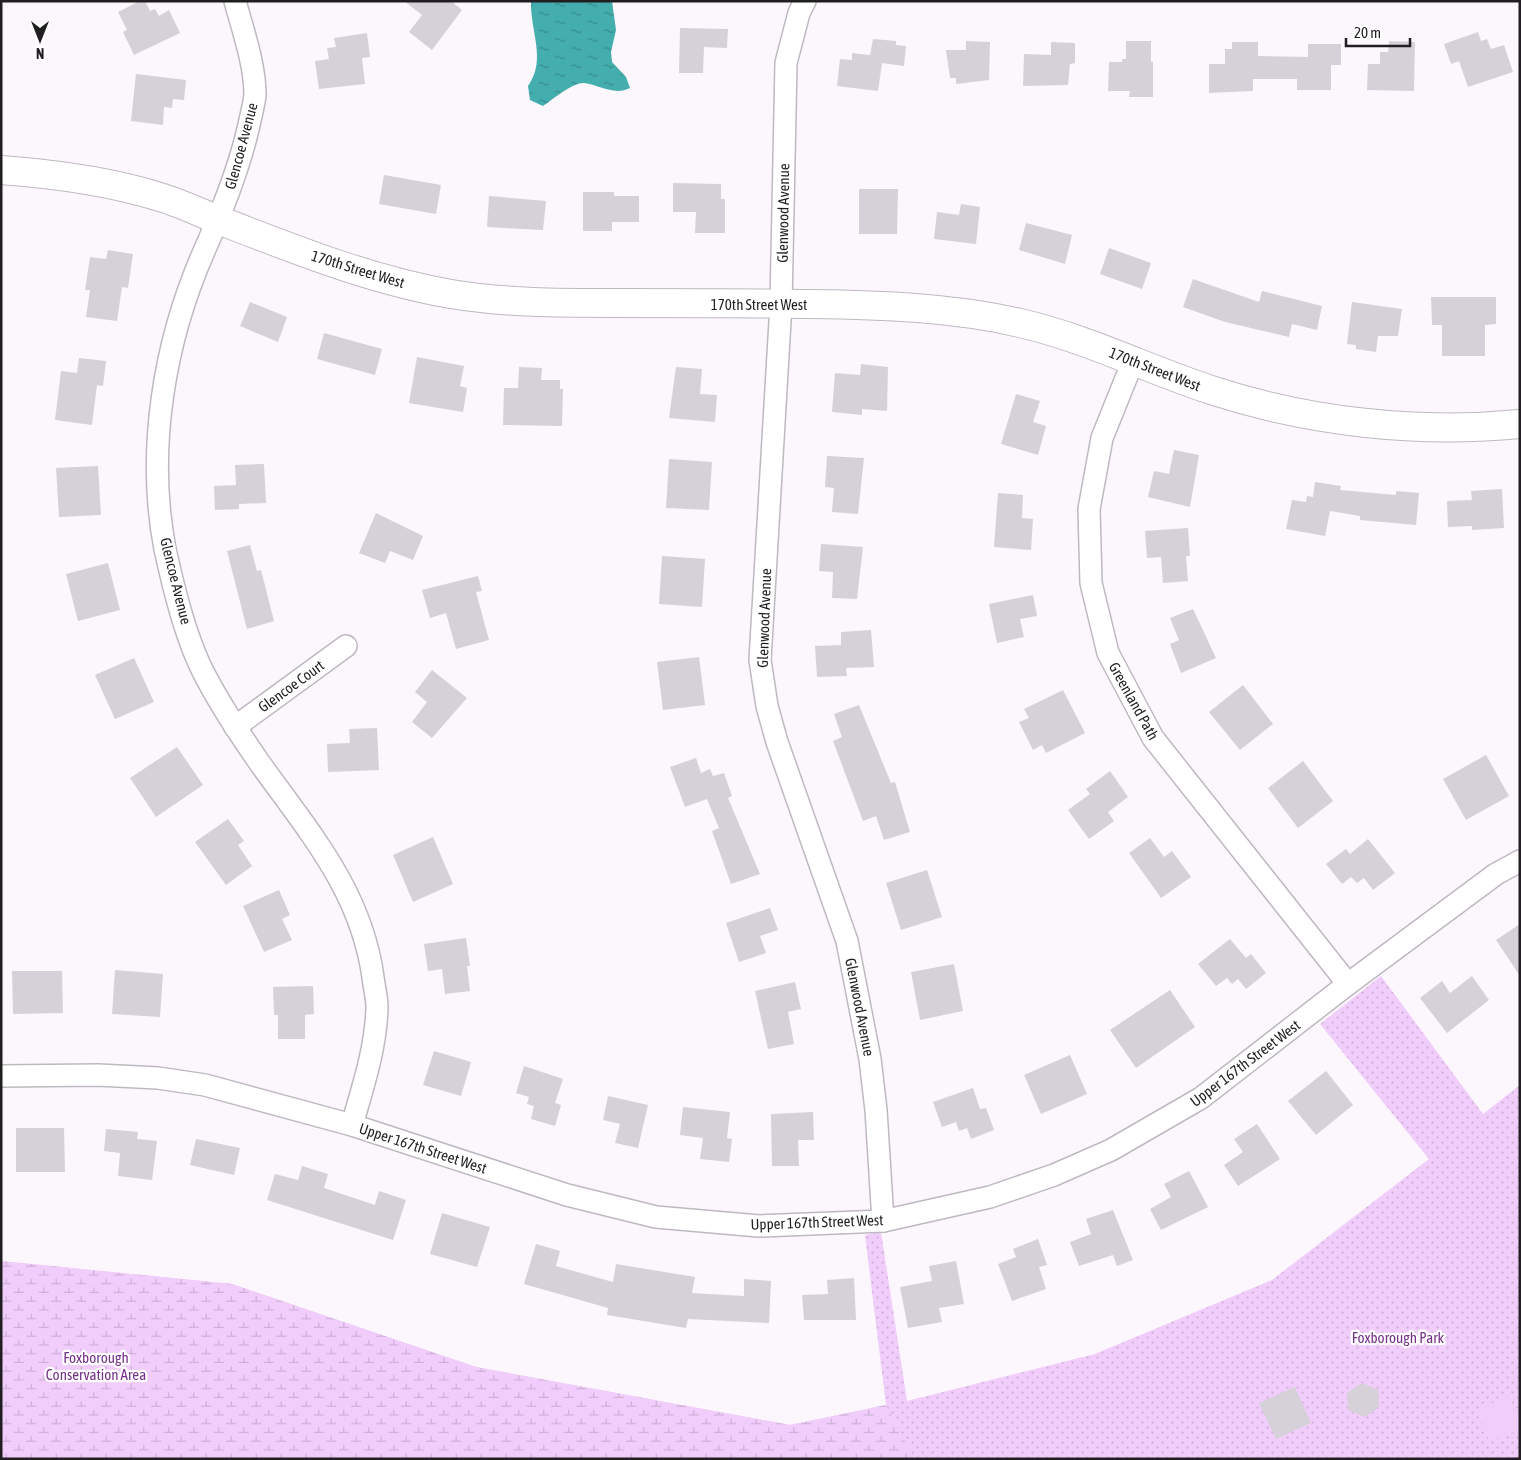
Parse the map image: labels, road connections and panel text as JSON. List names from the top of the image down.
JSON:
{
  "streets": {
    "street": [
      "Glencoe Avenue",
      "Glenwood Avenue",
      "170th Street West",
      "Glencoe Court",
      "Greenland Path",
      "Upper 167th Street West"
    ]
  },
  "crossings": [
    ["Glencoe Avenue", "170th Street West"],
    ["Glencoe Avenue", "Glencoe Court"],
    ["Glencoe Avenue", "Upper 167th Street West"],
    ["Glenwood Avenue", "170th Street West"],
    ["Glenwood Avenue", "Upper 167th Street West"],
    ["170th Street West", "Greenland Path"],
    ["Greenland Path", "Upper 167th Street West"]
  ],
  "parks": ["Foxborough Park", "Foxborough Conservation Area"],
  "scale_bar": "20 m",
  "north": "bottom"
}
